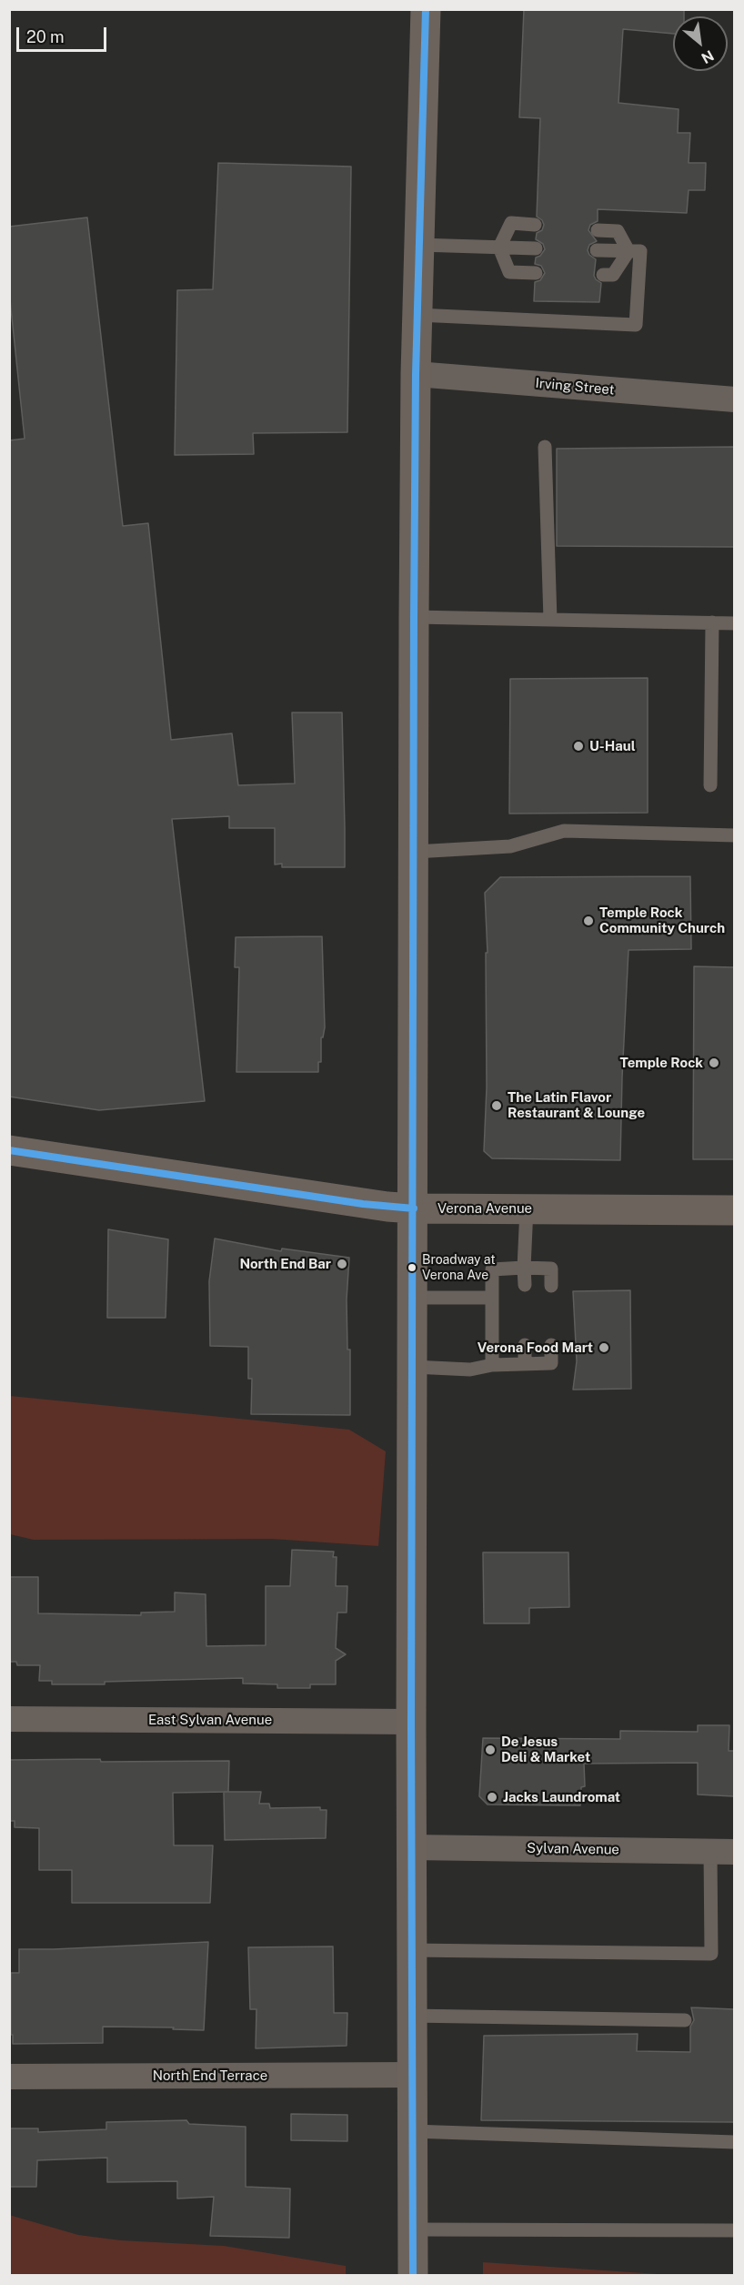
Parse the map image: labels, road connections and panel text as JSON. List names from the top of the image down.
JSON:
{
  "streets": {
    "main road": ["Verona Avenue"],
    "street": [
      "Irving Street",
      "East Sylvan Avenue",
      "Sylvan Avenue",
      "North End Terrace"
    ]
  },
  "places": [
    "U-Haul",
    "Temple Rock Community Church",
    "Temple Rock",
    "The Latin Flavor Restaurant & Lounge",
    "North End Bar",
    "Broadway at Verona Ave",
    "Verona Food Mart",
    "De Jesus Deli & Market",
    "Jacks Laundromat"
  ],
  "scale_bar": "20 m",
  "north": "bottom right"
}
